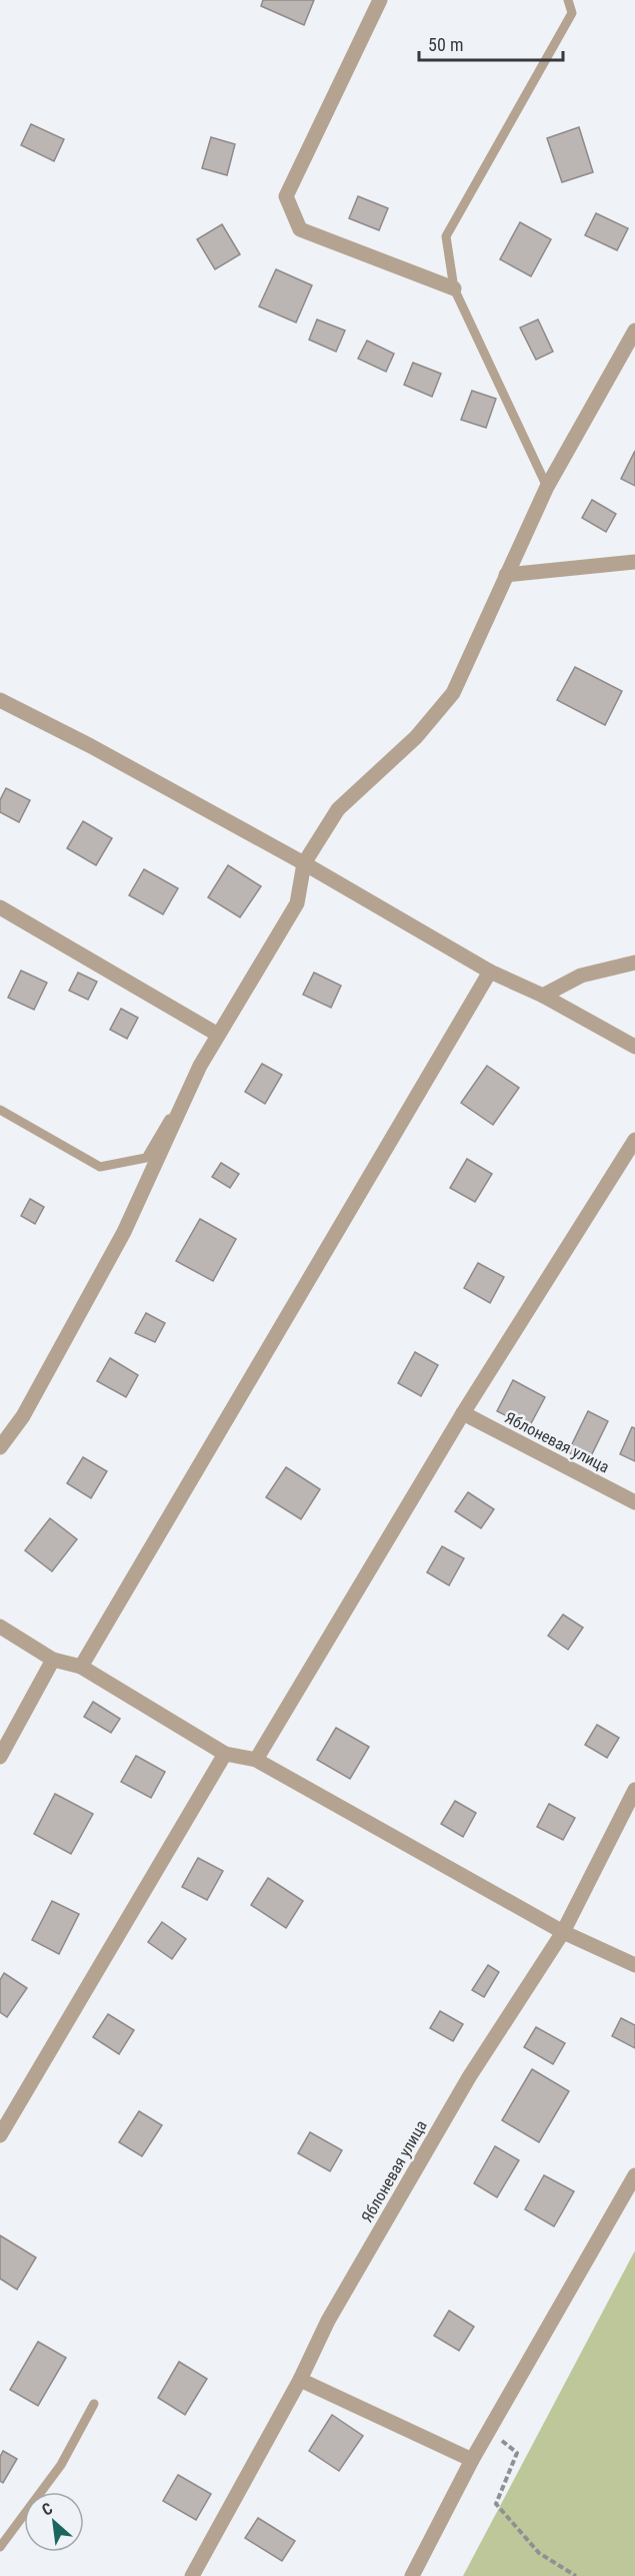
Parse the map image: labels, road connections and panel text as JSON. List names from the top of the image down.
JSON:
{
  "streets": {
    "street": ["Яблоневая улица"]
  },
  "scale_bar": "50 m",
  "north": "top left"
}
